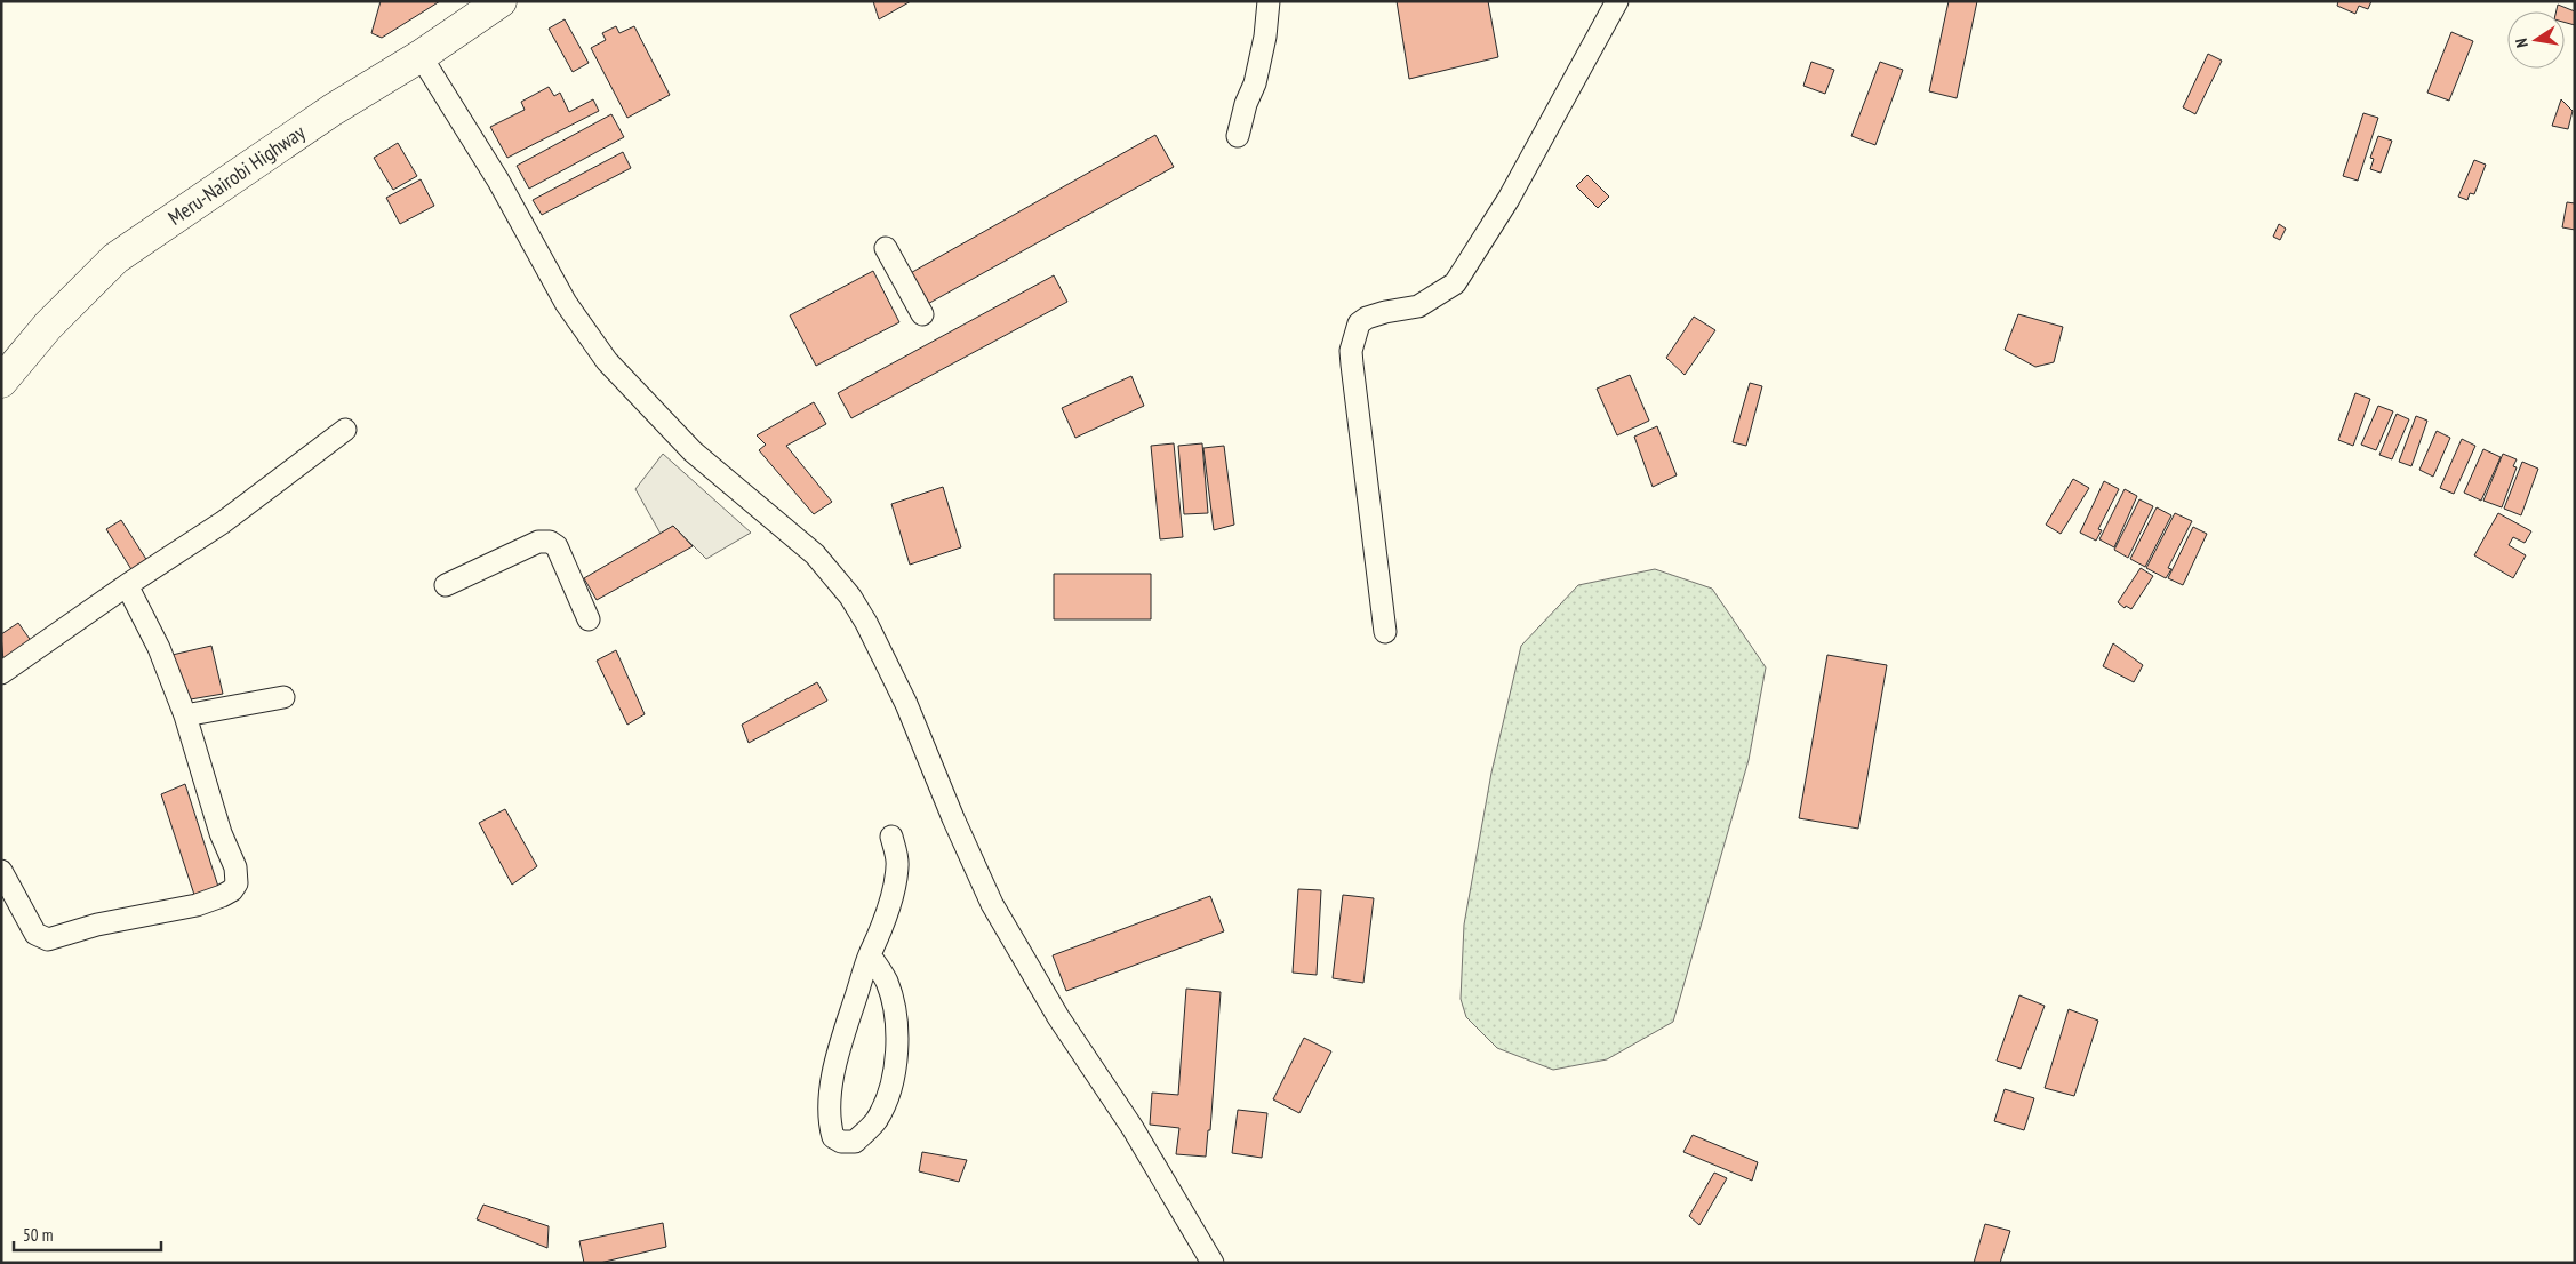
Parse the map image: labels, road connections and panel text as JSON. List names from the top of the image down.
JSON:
{
  "streets": {
    "highway": ["Meru-Nairobi Highway"]
  },
  "scale_bar": "50 m",
  "north": "left"
}
